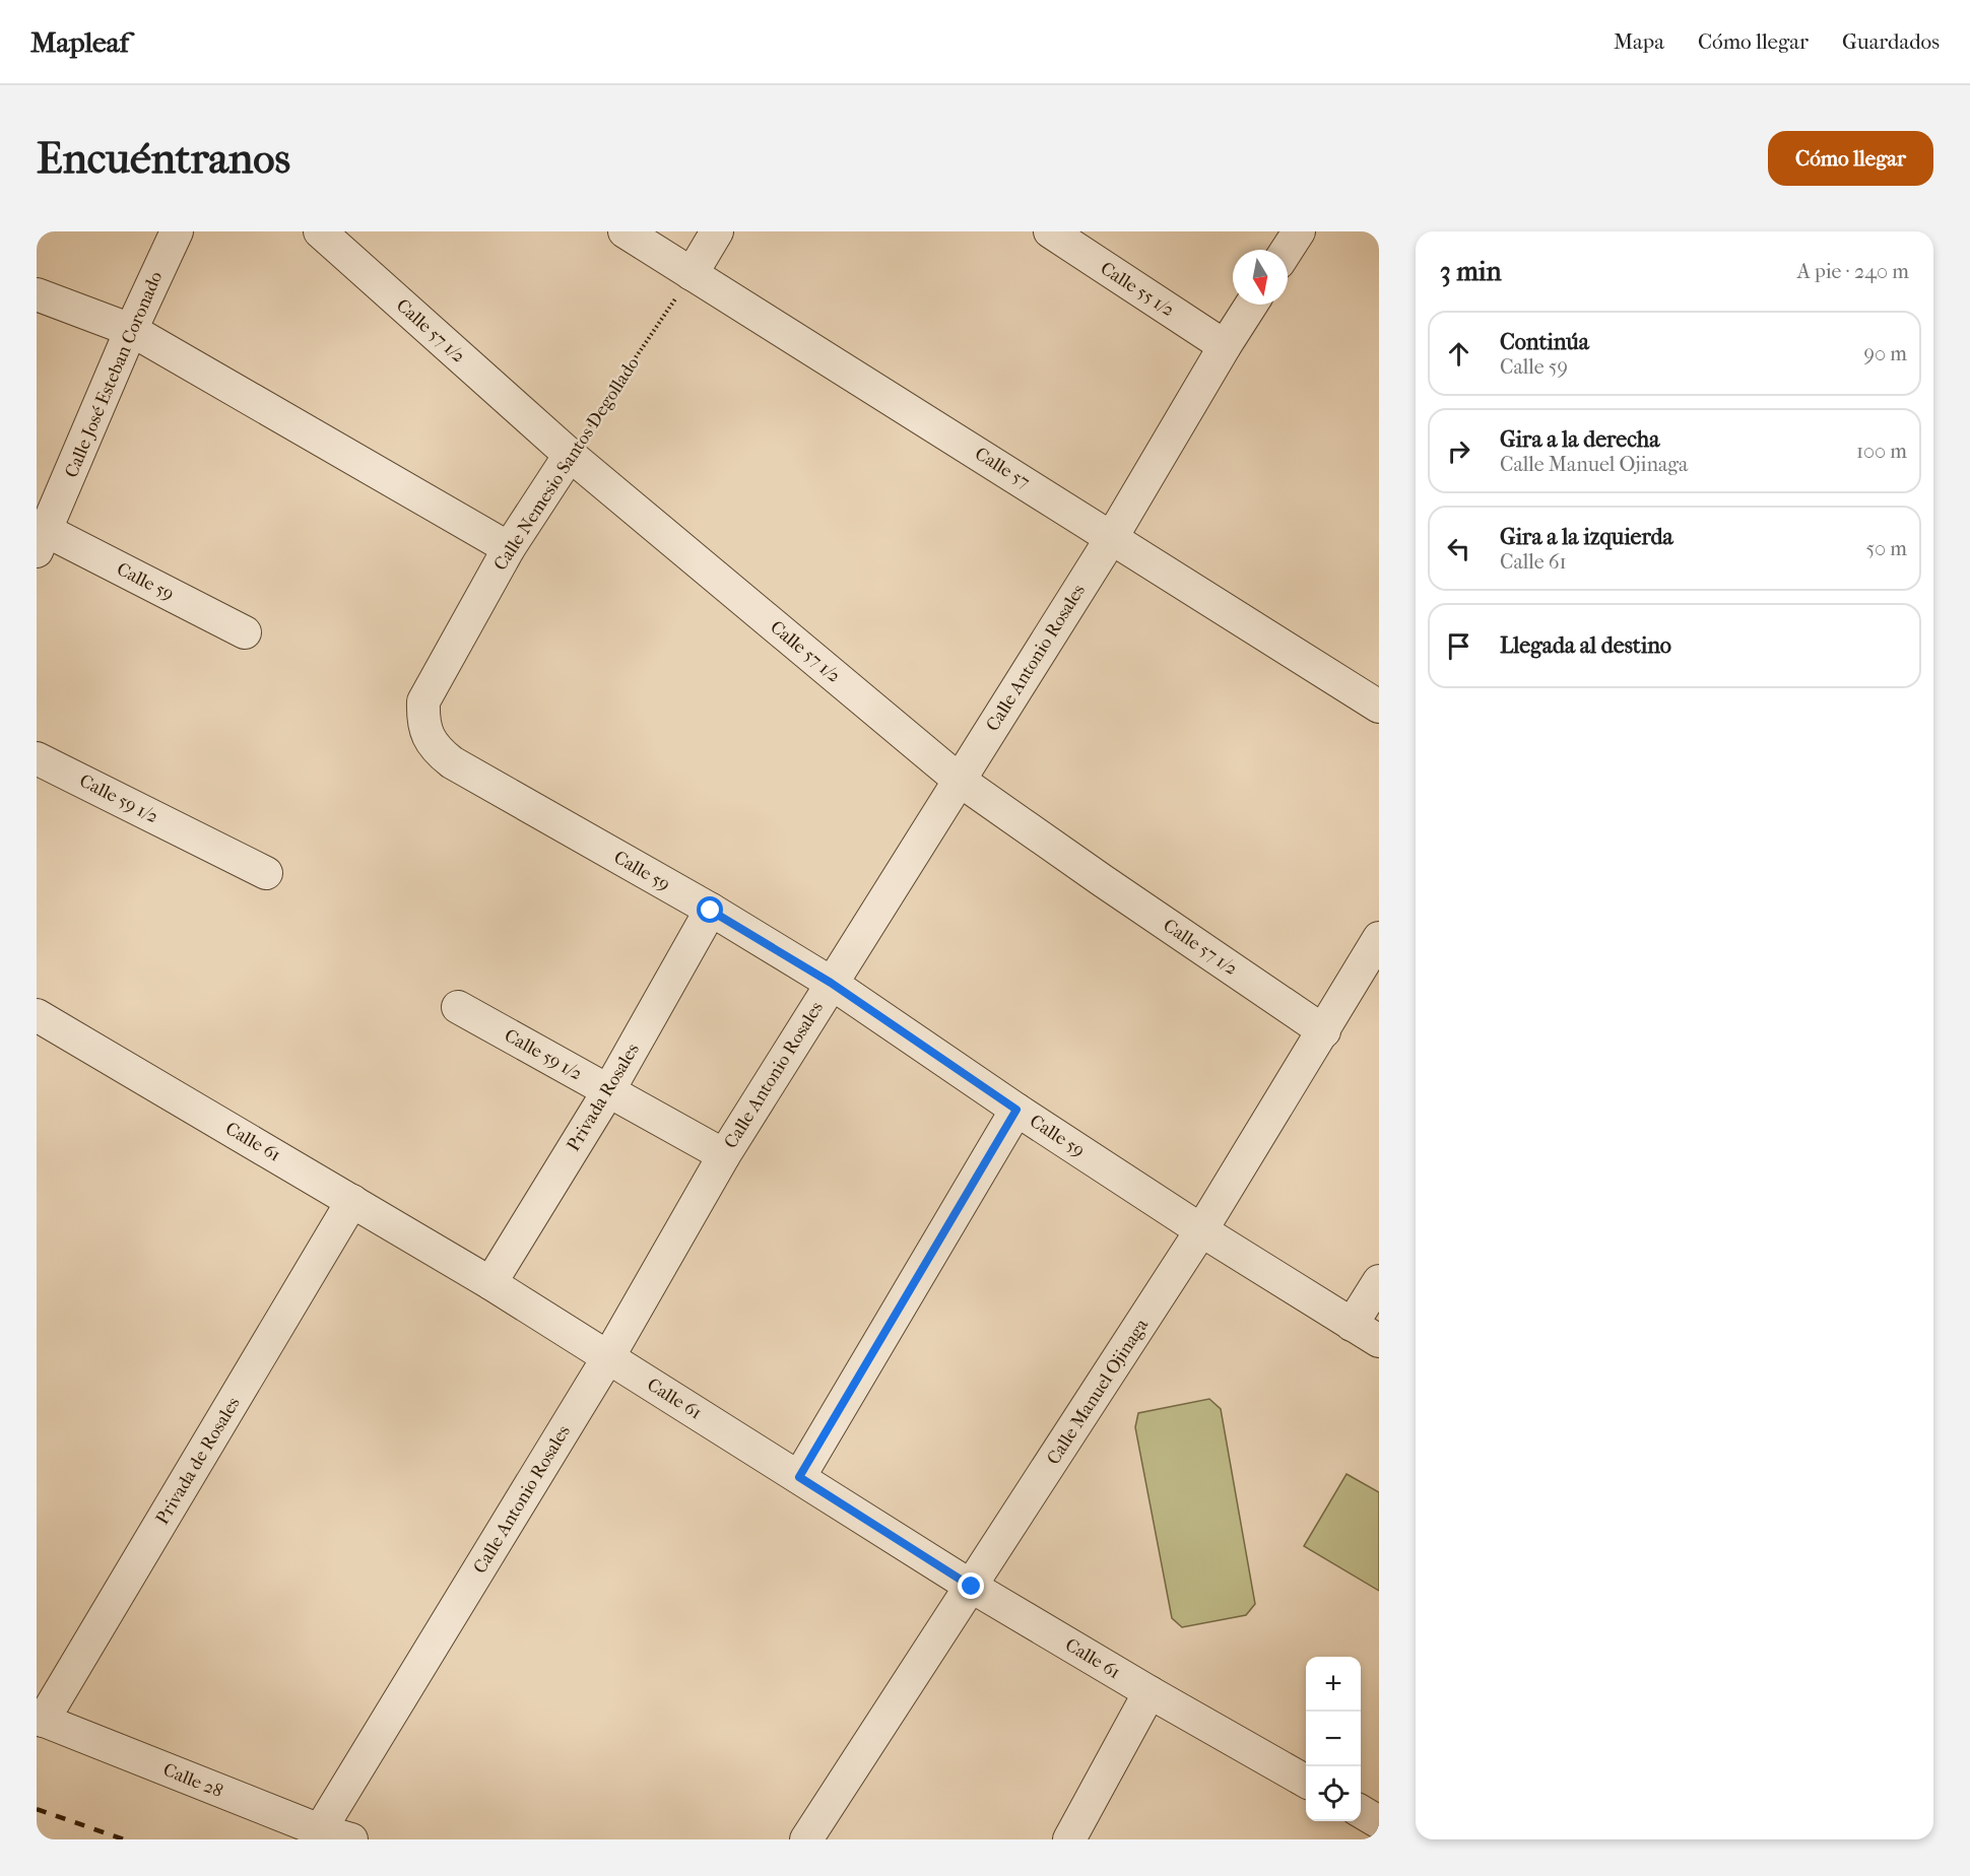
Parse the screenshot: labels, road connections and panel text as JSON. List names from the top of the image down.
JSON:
{
  "streets": {
    "street": [
      "Calle 55 1/2",
      "Calle 57 1/2",
      "Calle José Esteban Coronado",
      "Calle Nemesio Santos Degollado",
      "Calle 57",
      "Calle 59",
      "Calle Antonio Rosales",
      "Calle 59 1/2",
      "Privada Rosales",
      "Calle 61",
      "Calle Manuel Ojinaga",
      "Privada de Rosales",
      "Calle 28"
    ]
  },
  "crossings": [
    ["Calle 55 1/2", "Calle Antonio Rosales"],
    ["Calle 57 1/2", "Calle Nemesio Santos Degollado"],
    ["Calle 57 1/2", "Calle Antonio Rosales"],
    ["Calle 57 1/2", "Calle Manuel Ojinaga"],
    ["Calle José Esteban Coronado", "Calle 59"],
    ["Calle Nemesio Santos Degollado", "Calle 57"],
    ["Calle Nemesio Santos Degollado", "Calle 59"],
    ["Calle 57", "Calle Antonio Rosales"],
    ["Calle 59", "Calle Antonio Rosales"],
    ["Calle 59", "Privada Rosales"],
    ["Calle 59", "Calle Manuel Ojinaga"],
    ["Calle Antonio Rosales", "Calle 59 1/2"],
    ["Calle Antonio Rosales", "Calle 61"],
    ["Calle Antonio Rosales", "Calle 28"],
    ["Calle 59 1/2", "Privada Rosales"],
    ["Privada Rosales", "Calle 61"],
    ["Calle 61", "Calle Manuel Ojinaga"],
    ["Calle 61", "Privada de Rosales"],
    ["Privada de Rosales", "Calle 28"]
  ],
  "north": "bottom",
  "page": {
    "header": "Mapleaf",
    "nav": ["Mapa", "Cómo llegar", "Guardados"],
    "buttons": "Cómo llegar",
    "title": "Encuéntranos",
    "heading": ["3 min", "A pie · 240 m"],
    "list": [
      ["Continúa", "Calle 59", "90 m"],
      ["Gira a la derecha", "Calle Manuel Ojinaga", "100 m"],
      ["Gira a la izquierda", "Calle 61", "50 m"],
      "Llegada al destino"
    ],
    "map_buttons": ["+", "−"]
  }
}
